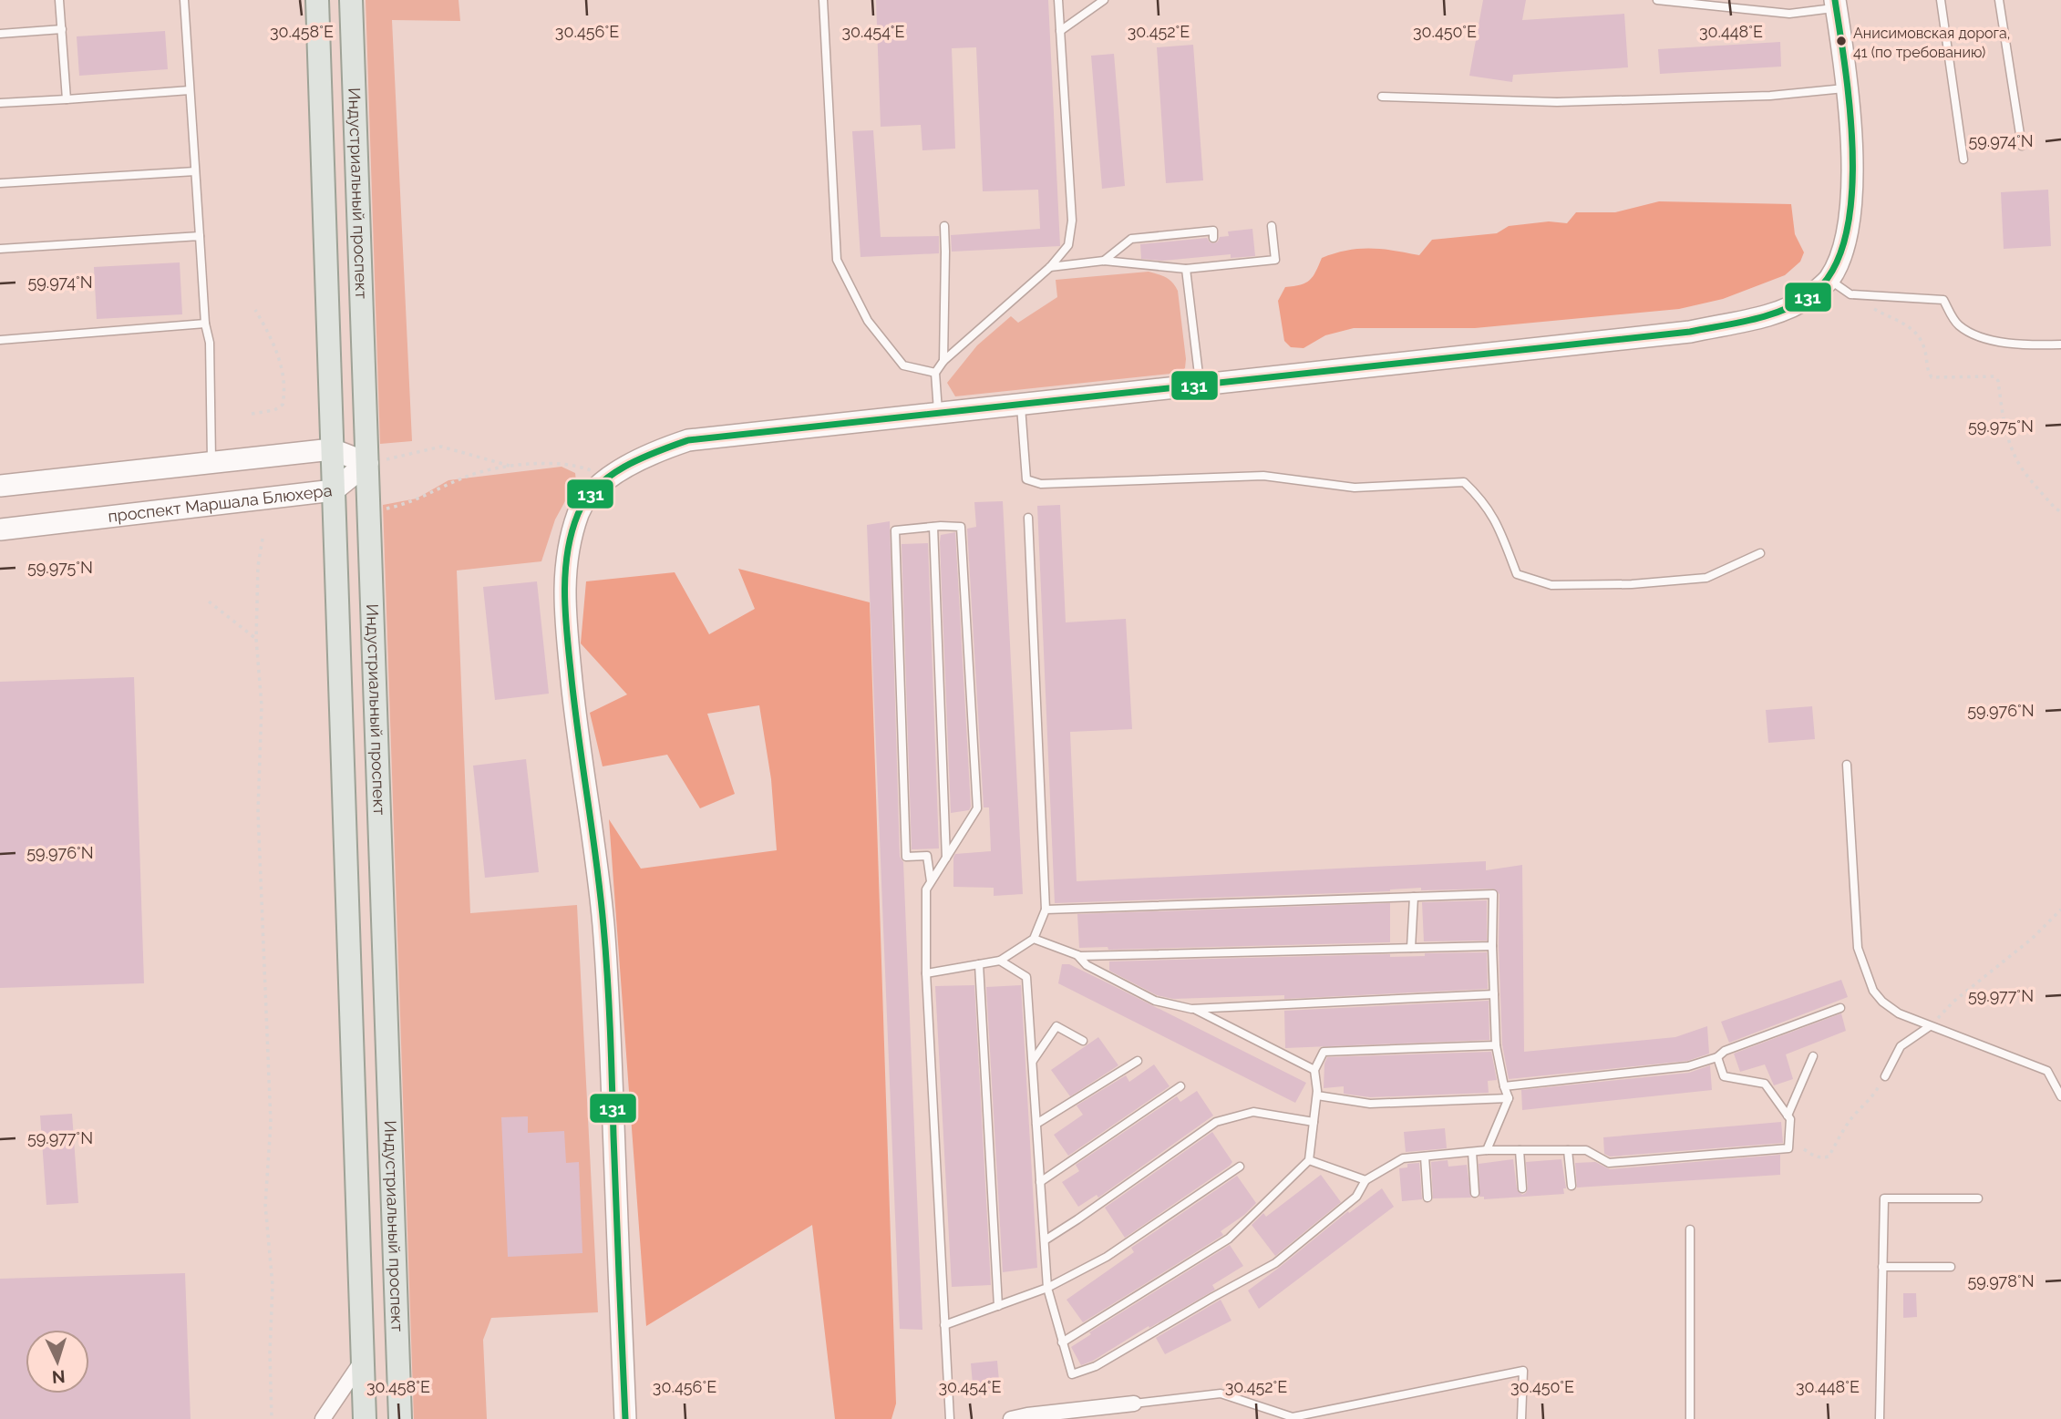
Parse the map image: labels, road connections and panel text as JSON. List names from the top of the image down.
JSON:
{
  "streets": {
    "main road": ["Индустриальный проспект"],
    "street": ["проспект Маршала Блюхера"]
  },
  "crossings": [
    ["Индустриальный проспект", "проспект Маршала Блюхера"]
  ],
  "places": ["Анисимовская дорога, 41 (по требованию)"],
  "lines": ["transit line 131"],
  "north": "bottom",
  "coordinates": [
    "30.458°E",
    "30.456°E",
    "30.454°E",
    "30.452°E",
    "30.450°E",
    "30.448°E",
    "59.974°N",
    "59.975°N",
    "59.976°N",
    "59.977°N",
    "59.978°N"
  ]
}
